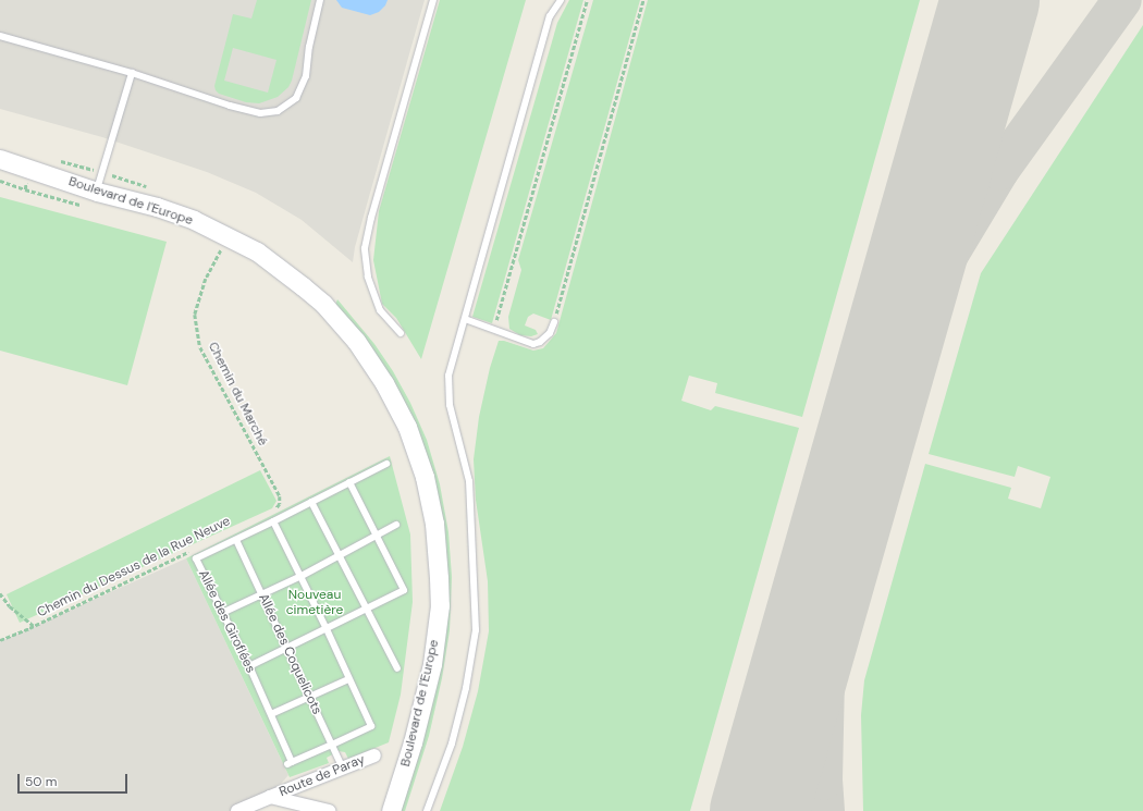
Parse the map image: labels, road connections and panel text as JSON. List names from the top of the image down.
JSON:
{
  "streets": {
    "main road": ["Boulevard de l'Europe"],
    "street": ["Route de Paray"],
    "lane": ["Allée des Giroflées", "Allée des Coquelicots"],
    "path": ["Chemin du Marché", "Chemin du Dessus de la Rue Neuve"]
  },
  "crossings": [
    ["Boulevard de l'Europe", "Chemin du Marché"],
    ["Allée des Giroflées", "Allée des Coquelicots"],
    ["Allée des Coquelicots", "Route de Paray"]
  ],
  "parks": ["Nouveau cimetière"],
  "scale_bar": "50 m"
}
